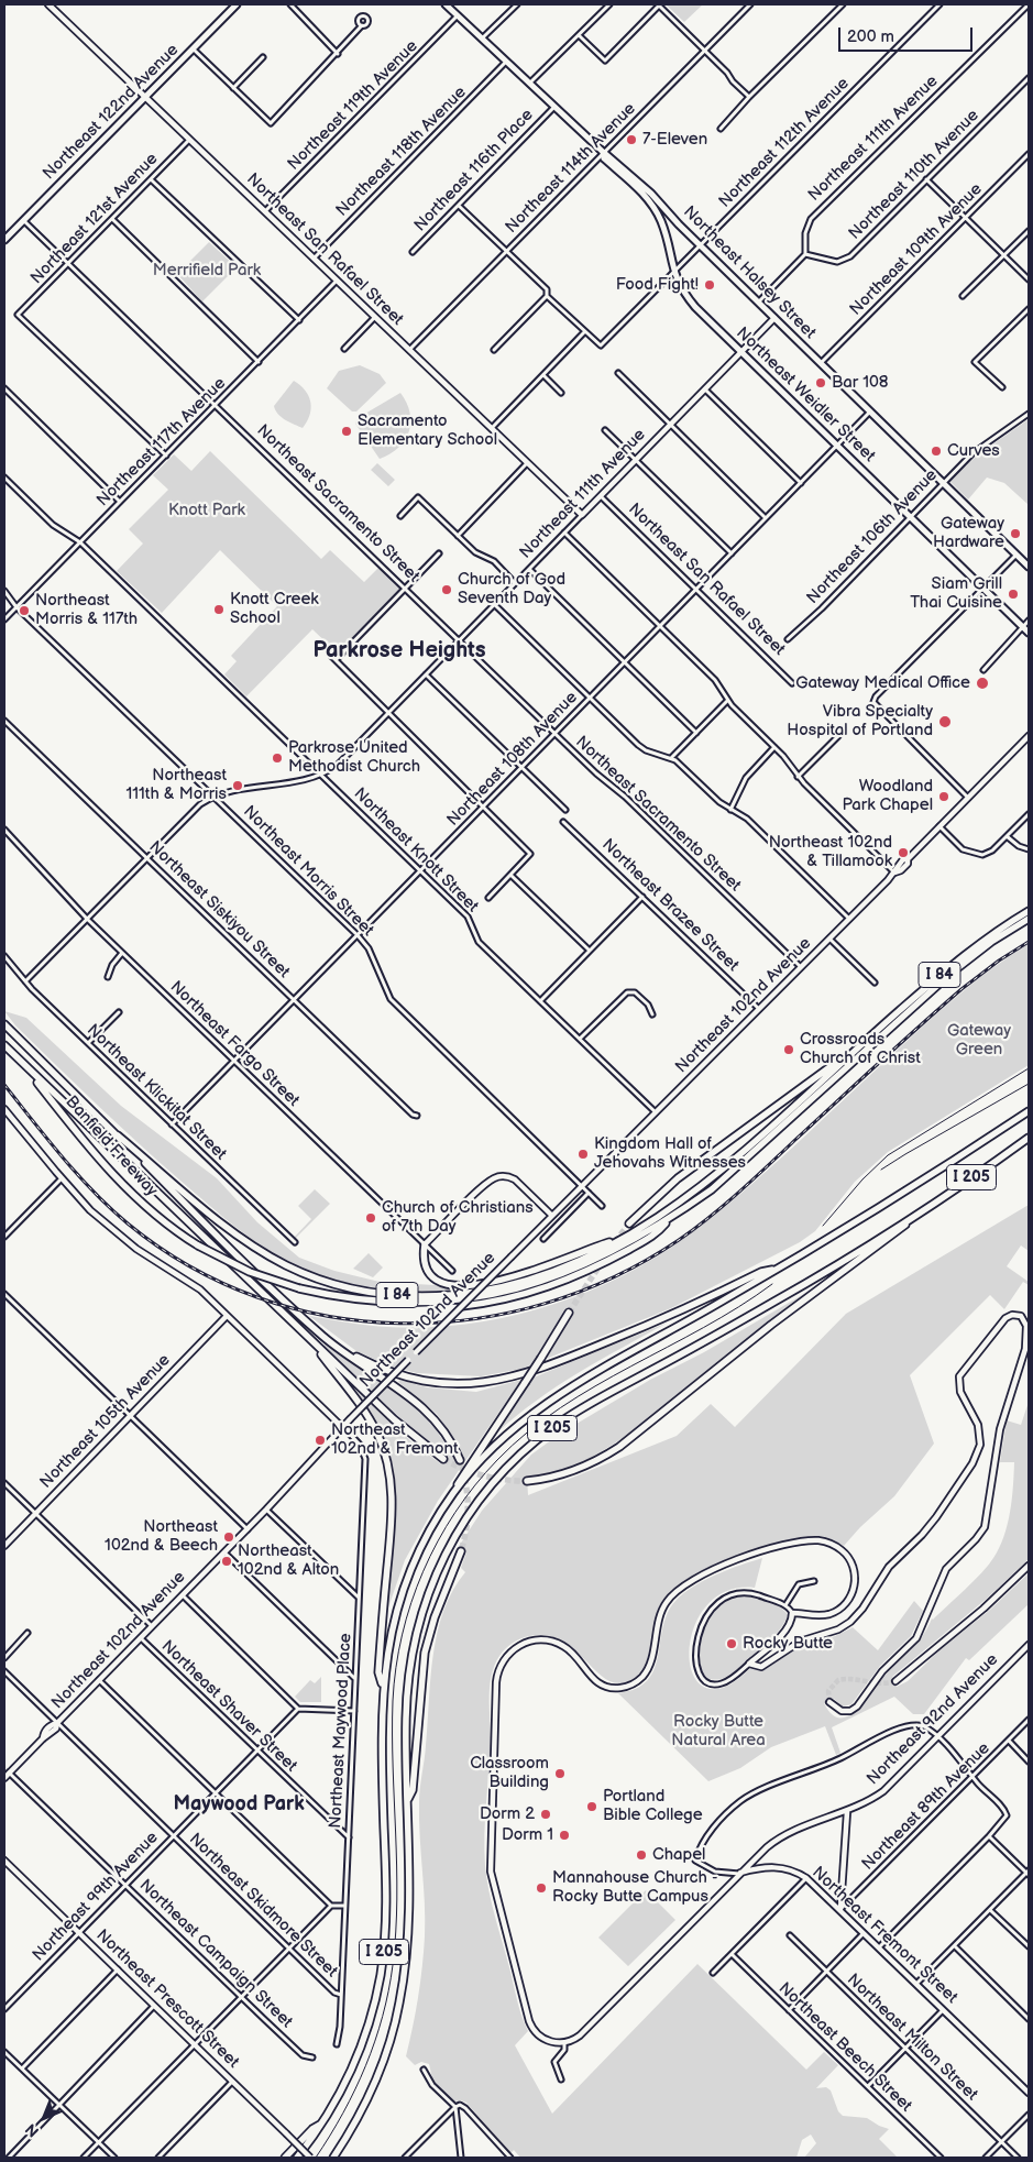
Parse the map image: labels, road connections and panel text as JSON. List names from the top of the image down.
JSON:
{
  "streets": {
    "highway": ["I 84", "Banfield Freeway", "I 205"],
    "main road": ["Northeast 122nd Avenue", "Northeast Halsey Street", "Northeast Weidler Street"],
    "street": [
      "Northeast 119th Avenue",
      "Northeast 111th Avenue",
      "Northeast 112th Avenue",
      "Northeast 118th Avenue",
      "Northeast 114th Avenue",
      "Northeast 116th Place",
      "Northeast 110th Avenue",
      "Northeast 121st Avenue",
      "Northeast San Rafael Street",
      "Northeast 109th Avenue",
      "Northeast 117th Avenue",
      "Northeast Sacramento Street",
      "Northeast 106th Avenue",
      "Northeast 108th Avenue",
      "Northeast Knott Street",
      "Northeast Morris Street",
      "Northeast Brazee Street",
      "Northeast Siskiyou Street",
      "Northeast 102nd Avenue",
      "Northeast Fargo Street",
      "Northeast Klickitat Street",
      "Northeast 105th Avenue",
      "Northeast Shaver Street",
      "Northeast 92nd Avenue",
      "Northeast Maywood Place",
      "Northeast 89th Avenue",
      "Northeast 99th Avenue",
      "Northeast Skidmore Street",
      "Northeast Fremont Street",
      "Northeast Campaign Street",
      "Northeast Prescott Street",
      "Northeast Milton Street",
      "Northeast Beech Street"
    ]
  },
  "crossings": [
    ["Northeast 119th Avenue", "Northeast San Rafael Street"],
    ["Northeast 119th Avenue", "Northeast Halsey Street"],
    ["Northeast 122nd Avenue", "Northeast San Rafael Street"],
    ["Northeast 122nd Avenue", "Northeast Sacramento Street"],
    ["Northeast 111th Avenue", "Northeast 110th Avenue"],
    ["Northeast 111th Avenue", "Northeast San Rafael Street"],
    ["Northeast 111th Avenue", "Northeast Halsey Street"],
    ["Northeast 111th Avenue", "Northeast Weidler Street"],
    ["Northeast 111th Avenue", "Northeast Sacramento Street"],
    ["Northeast 111th Avenue", "Northeast Knott Street"],
    ["Northeast 111th Avenue", "Northeast Morris Street"],
    ["Northeast 112th Avenue", "Northeast Halsey Street"],
    ["Northeast 112th Avenue", "Northeast Weidler Street"],
    ["Northeast 118th Avenue", "Northeast San Rafael Street"],
    ["Northeast 118th Avenue", "Northeast Halsey Street"],
    ["Northeast 114th Avenue", "Northeast San Rafael Street"],
    ["Northeast 114th Avenue", "Northeast Halsey Street"],
    ["Northeast 114th Avenue", "Northeast Weidler Street"],
    ["Northeast 116th Place", "Northeast Halsey Street"],
    ["Northeast 121st Avenue", "Northeast San Rafael Street"],
    ["Northeast 121st Avenue", "Northeast 117th Avenue"],
    ["Northeast 121st Avenue", "Northeast Sacramento Street"],
    ["Northeast San Rafael Street", "Northeast 117th Avenue"],
    ["Northeast San Rafael Street", "Northeast 108th Avenue"],
    ["Northeast 109th Avenue", "Northeast Halsey Street"],
    ["Northeast Halsey Street", "Northeast Weidler Street"],
    ["Northeast Halsey Street", "Northeast 106th Avenue"],
    ["Northeast Halsey Street", "Northeast 108th Avenue"],
    ["Northeast Weidler Street", "Northeast 106th Avenue"],
    ["Northeast Weidler Street", "Northeast 108th Avenue"],
    ["Northeast 117th Avenue", "Northeast Sacramento Street"],
    ["Northeast 117th Avenue", "Northeast Knott Street"],
    ["Northeast 117th Avenue", "Northeast Morris Street"],
    ["Northeast Sacramento Street", "Northeast 108th Avenue"],
    ["Northeast Sacramento Street", "Northeast 102nd Avenue"],
    ["Northeast 108th Avenue", "Northeast Knott Street"],
    ["Northeast 108th Avenue", "Northeast Morris Street"],
    ["Northeast 108th Avenue", "Northeast Siskiyou Street"],
    ["Northeast 108th Avenue", "Northeast Fargo Street"],
    ["Northeast 108th Avenue", "Northeast Klickitat Street"],
    ["Northeast Knott Street", "Northeast 102nd Avenue"],
    ["Northeast Morris Street", "Northeast 102nd Avenue"],
    ["Northeast Brazee Street", "Northeast 102nd Avenue"],
    ["I 84", "Banfield Freeway"],
    ["Northeast 102nd Avenue", "Northeast Shaver Street"],
    ["Northeast 102nd Avenue", "Northeast Maywood Place"],
    ["Northeast 102nd Avenue", "Northeast Skidmore Street"],
    ["Northeast 102nd Avenue", "Northeast Campaign Street"],
    ["Northeast 105th Avenue", "Northeast Shaver Street"],
    ["Northeast Shaver Street", "Northeast Maywood Place"],
    ["Northeast Shaver Street", "Northeast 99th Avenue"],
    ["Northeast 92nd Avenue", "Northeast Fremont Street"],
    ["Northeast Maywood Place", "Northeast Skidmore Street"],
    ["Northeast 89th Avenue", "Northeast Fremont Street"],
    ["Northeast 99th Avenue", "Northeast Skidmore Street"],
    ["Northeast 99th Avenue", "Northeast Campaign Street"],
    ["Northeast 99th Avenue", "Northeast Prescott Street"]
  ],
  "districts": ["Parkrose Heights", "Maywood Park"],
  "parks": [
    "Merrifield Park",
    "Knott Park",
    "Gateway Green",
    "Rocky Butte Natural Area"
  ],
  "places": [
    "7-Eleven",
    "Food Fight!",
    "Bar 108",
    "Sacramento Elementary School",
    "Curves",
    "Gateway Hardware",
    "Church of God Seventh Day",
    "Siam Grill Thai Cuisine",
    "Knott Creek School",
    "Northeast Morris & 117th",
    "Gateway Medical Office",
    "Vibra Specialty Hospital of Portland",
    "Parkrose United Methodist Church",
    "Northeast 111th & Morris",
    "Woodland Park Chapel",
    "Northeast 102nd & Tillamook",
    "Crossroads Church of Christ",
    "Kingdom Hall of Jehovahs Witnesses",
    "Church of Christians of 7th Day",
    "Northeast 102nd & Fremont",
    "Northeast 102nd & Beech",
    "Northeast 102nd & Alton",
    "Rocky Butte",
    "Classroom Building",
    "Portland Bible College",
    "Dorm 2",
    "Dorm 1",
    "Chapel",
    "Mannahouse Church - Rocky Butte Campus"
  ],
  "scale_bar": "200 m",
  "north": "bottom left"
}
